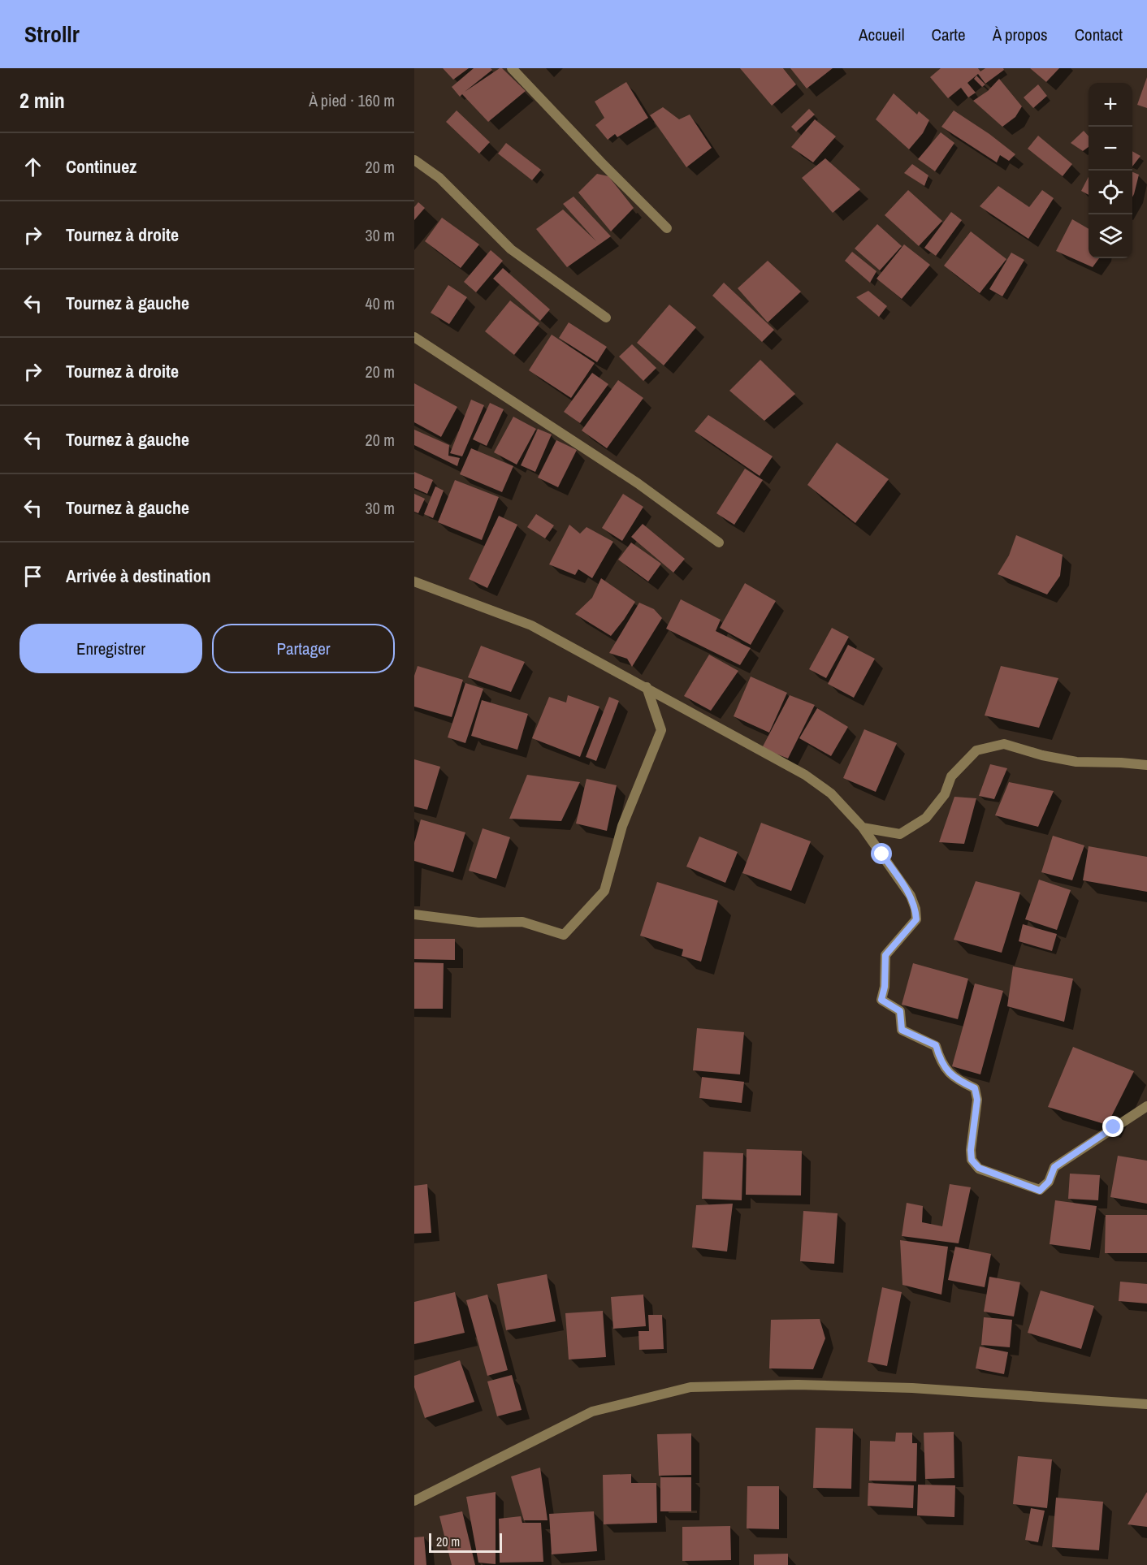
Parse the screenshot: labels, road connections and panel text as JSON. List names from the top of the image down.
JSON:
{
  "scale_bar": "20 m",
  "page": {
    "header": "Strollr",
    "nav": [
      "Accueil",
      "Carte",
      "À propos",
      "Contact"
    ],
    "heading": ["2 min", "À pied · 160 m"],
    "map_buttons": ["+", "−"],
    "list": [
      ["Continuez", "20 m"],
      ["Tournez à droite", "30 m"],
      ["Tournez à gauche", "40 m"],
      ["Tournez à droite", "20 m"],
      ["Tournez à gauche", "20 m"],
      ["Tournez à gauche", "30 m"],
      "Arrivée à destination"
    ],
    "buttons": ["Enregistrer", "Partager"],
    "scale": "20 m"
  }
}
